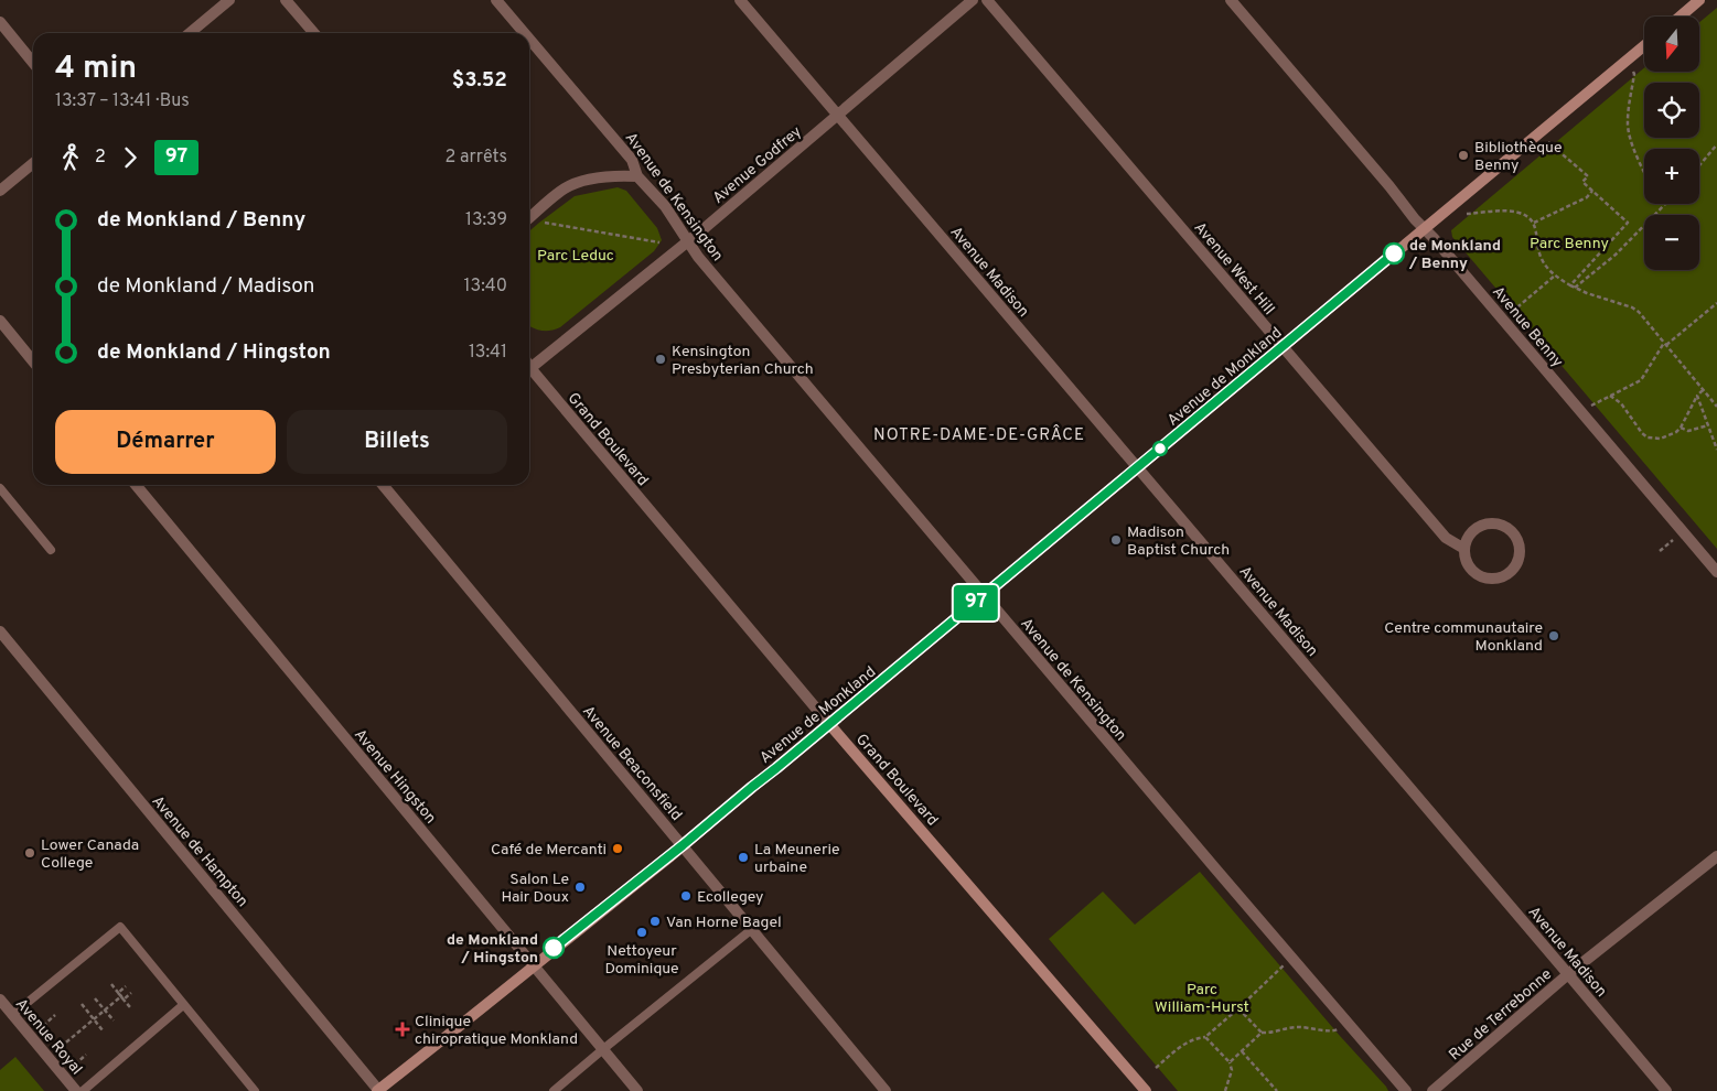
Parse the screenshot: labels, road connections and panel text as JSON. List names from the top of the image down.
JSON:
{
  "streets": {
    "street": [
      "Avenue Godfrey",
      "Avenue de Kensington",
      "Avenue West Hill",
      "Avenue Madison",
      "Avenue Benny",
      "Avenue de Monkland",
      "Grand Boulevard",
      "Avenue Beaconsfield",
      "Avenue Hingston",
      "Avenue de Hampton",
      "Rue de Terrebonne",
      "Avenue Royal"
    ]
  },
  "crossings": [
    ["Avenue Godfrey", "Avenue de Kensington"],
    ["Avenue Godfrey", "Avenue Madison"],
    ["Avenue Godfrey", "Grand Boulevard"],
    ["Avenue de Kensington", "Avenue de Monkland"],
    ["Avenue West Hill", "Avenue de Monkland"],
    ["Avenue Madison", "Avenue de Monkland"],
    ["Avenue Madison", "Rue de Terrebonne"],
    ["Avenue Benny", "Avenue de Monkland"],
    ["Avenue de Monkland", "Grand Boulevard"],
    ["Avenue de Monkland", "Avenue Beaconsfield"],
    ["Avenue de Monkland", "Avenue Hingston"],
    ["Avenue de Monkland", "Avenue de Hampton"]
  ],
  "districts": ["NOTRE-DAME-DE-GRÂCE"],
  "parks": ["Parc Benny", "Parc Leduc", "Parc William-Hurst"],
  "places": {
    "other": [
      "Bibliothèque Benny",
      "de Monkland / Benny",
      "Kensington Presbyterian Church",
      "Madison Baptist Church",
      "Centre communautaire Monkland",
      "Café de Mercanti",
      "Lower Canada College",
      "La Meunerie urbaine",
      "Salon Le Hair Doux",
      "Ecollegey",
      "Van Horne Bagel",
      "Nettoyeur Dominique",
      "de Monkland / Hingston"
    ],
    "health": ["Clinique chiropratique Monkland"]
  },
  "lines": ["bus line 97"],
  "north": "bottom",
  "page": {
    "on_map": "97",
    "map_buttons": ["+", "−"],
    "heading": ["4 min", "13:37 – 13:41 · Bus", "$3.52"],
    "legs": ["2", "97", "2 arrêts"],
    "list": [
      {
        "name": "de Monkland / Benny",
        "value": "13:39"
      },
      {
        "name": "de Monkland / Madison",
        "value": "13:40"
      },
      {
        "name": "de Monkland / Hingston",
        "value": "13:41"
      }
    ],
    "buttons": ["Démarrer", "Billets"]
  }
}
